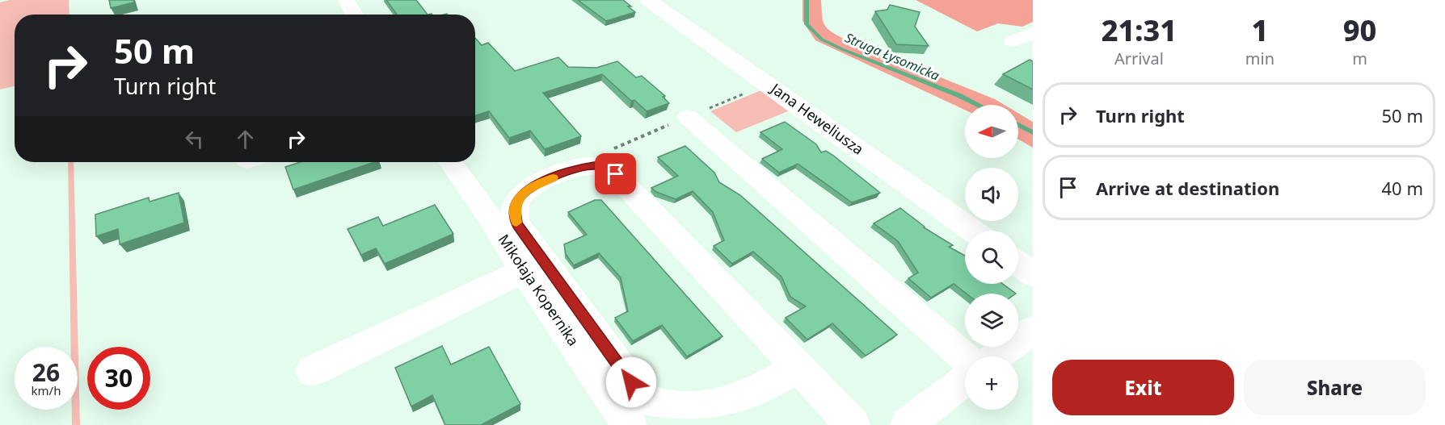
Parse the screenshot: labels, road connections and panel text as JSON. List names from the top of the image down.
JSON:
{
  "streets": {
    "street": ["Jana Heweliusza", "Mikołaja Kopernika"]
  },
  "water": ["Struga Łysomicka"],
  "north": "left",
  "page": {
    "eta": [
      "21:31",
      "Arrival",
      "1",
      "min",
      "90",
      "m"
    ],
    "turn": ["50 m", "Turn right"],
    "list": [
      {
        "name": "Turn right",
        "value": "50 m"
      },
      {
        "name": "Arrive at destination",
        "value": "40 m"
      }
    ],
    "map_buttons": "+",
    "speed": "26 km/h",
    "limit": "30",
    "buttons": ["Exit", "Share"]
  }
}
